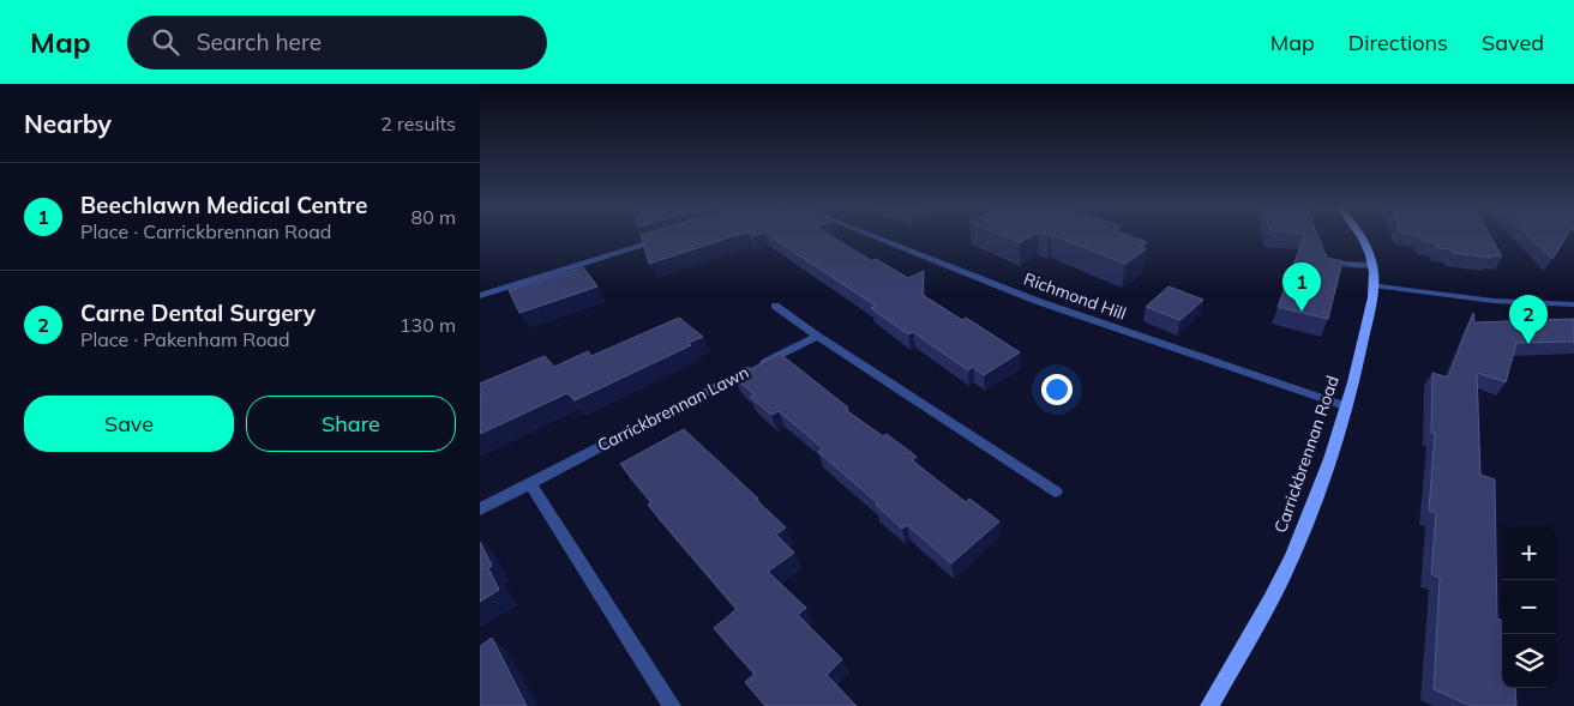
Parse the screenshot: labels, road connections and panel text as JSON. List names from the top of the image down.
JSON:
{
  "streets": {
    "main road": ["Carrickbrennan Road"],
    "street": ["Richmond Hill", "Carrickbrennan Lawn"]
  },
  "crossings": [
    ["Richmond Hill", "Carrickbrennan Road"]
  ],
  "page": {
    "header": "Map",
    "search": "Search here",
    "nav": ["Map", "Directions", "Saved"],
    "heading": ["Nearby", "2 results"],
    "list": [
      {
        "mark": "1",
        "name": "Beechlawn Medical Centre",
        "note": "Place · Carrickbrennan Road",
        "value": "80 m"
      },
      {
        "mark": "2",
        "name": "Carne Dental Surgery",
        "note": "Place · Pakenham Road",
        "value": "130 m"
      }
    ],
    "pins": ["1", "2"],
    "buttons": ["Save", "Share"],
    "map_buttons": ["+", "−"]
  }
}
